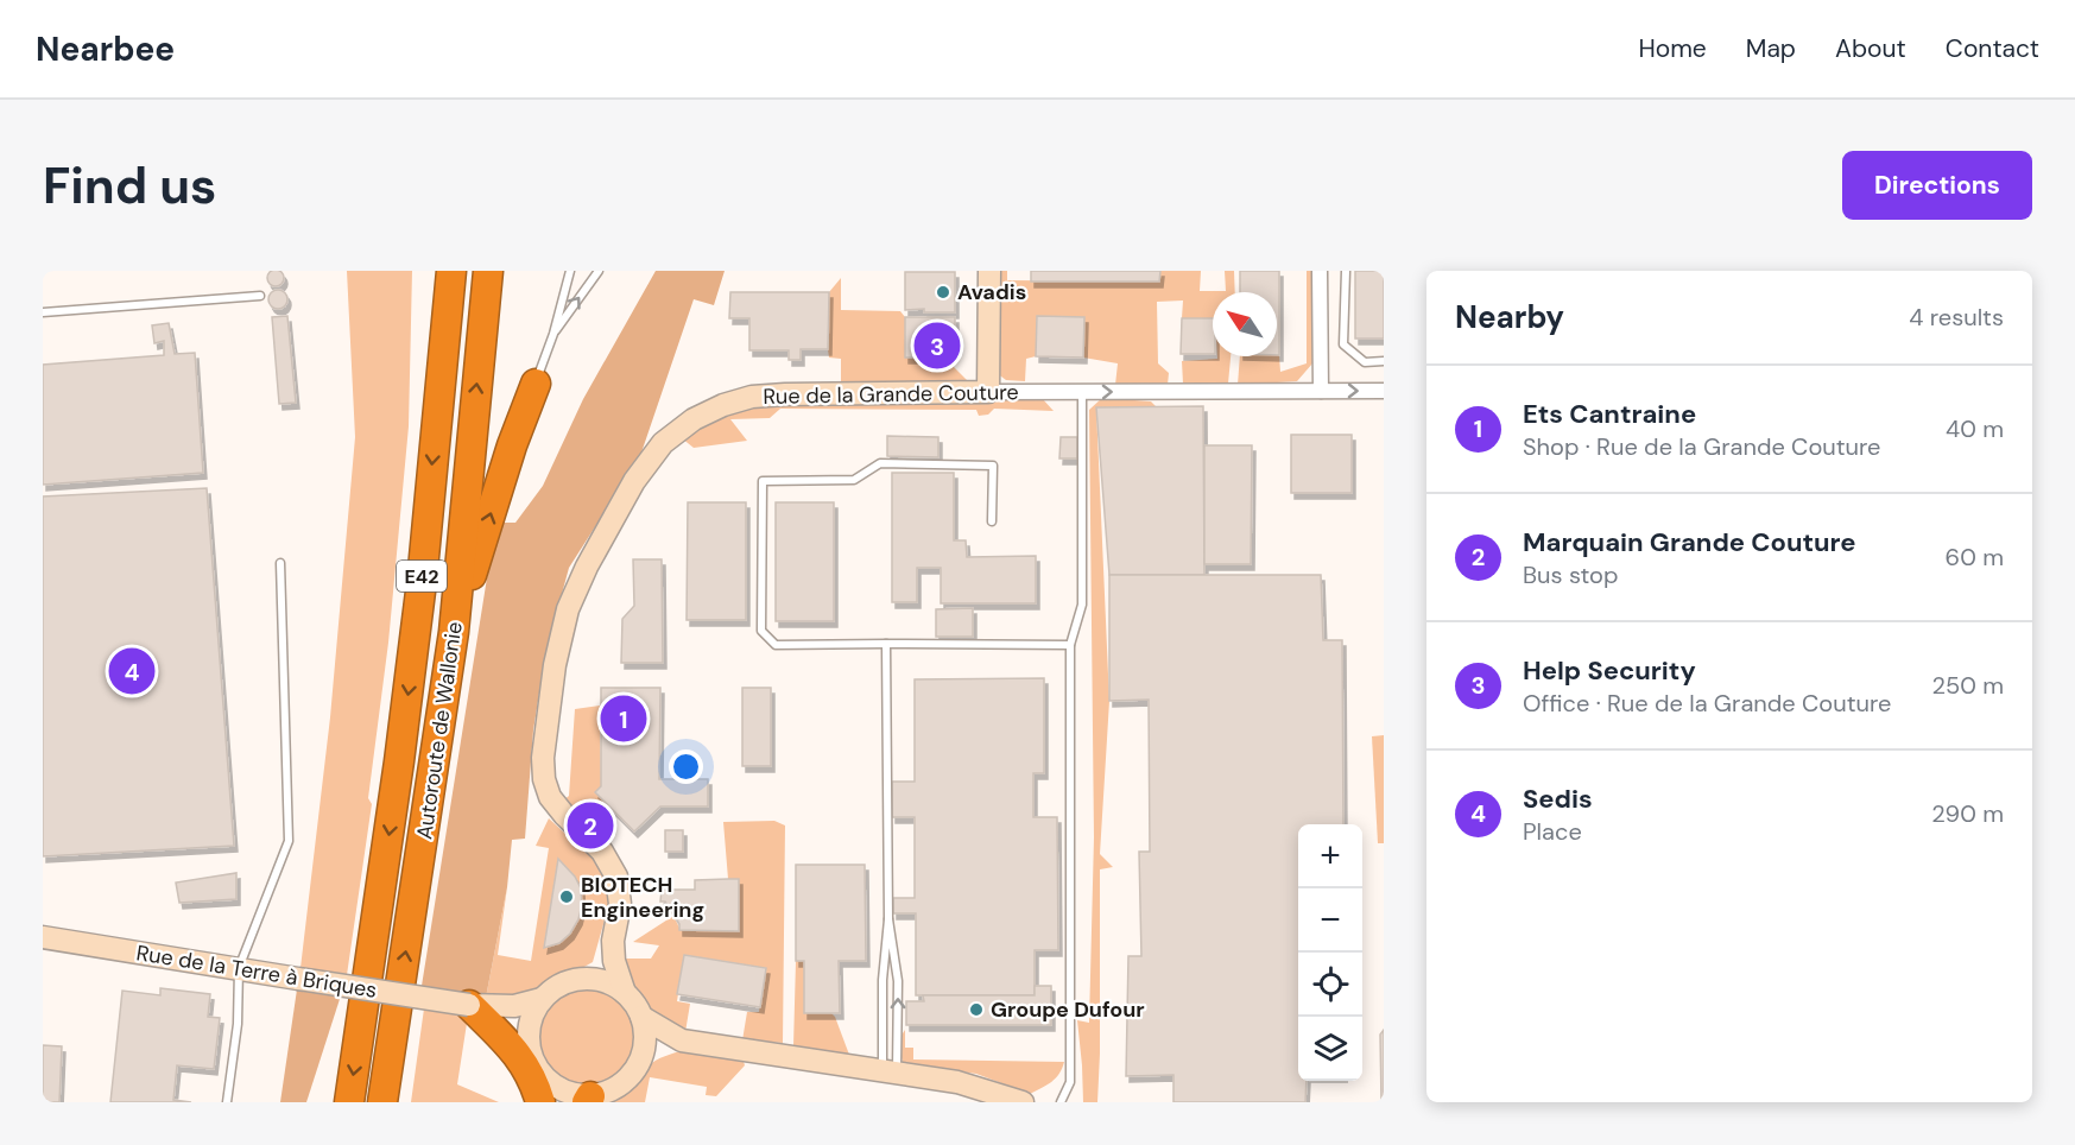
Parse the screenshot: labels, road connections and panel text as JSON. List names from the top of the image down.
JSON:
{
  "streets": {
    "highway": ["E42", "Autoroute de Wallonie"],
    "main road": ["Rue de la Grande Couture", "Rue de la Terre à Briques"]
  },
  "crossings": [
    ["Rue de la Grande Couture", "Rue de la Terre à Briques"]
  ],
  "places": ["Avadis", "BIOTECH Engineering", "Groupe Dufour"],
  "north": "top left",
  "page": {
    "header": "Nearbee",
    "nav": [
      "Home",
      "Map",
      "About",
      "Contact"
    ],
    "buttons": "Directions",
    "title": "Find us",
    "heading": ["Nearby", "4 results"],
    "pins": [
      "3",
      "4",
      "1",
      "2"
    ],
    "list": [
      {
        "mark": "1",
        "name": "Ets Cantraine",
        "note": "Shop · Rue de la Grande Couture",
        "value": "40 m"
      },
      {
        "mark": "2",
        "name": "Marquain Grande Couture",
        "note": "Bus stop",
        "value": "60 m"
      },
      {
        "mark": "3",
        "name": "Help Security",
        "note": "Office · Rue de la Grande Couture",
        "value": "250 m"
      },
      {
        "mark": "4",
        "name": "Sedis",
        "note": "Place",
        "value": "290 m"
      }
    ],
    "map_buttons": ["+", "−"]
  }
}
